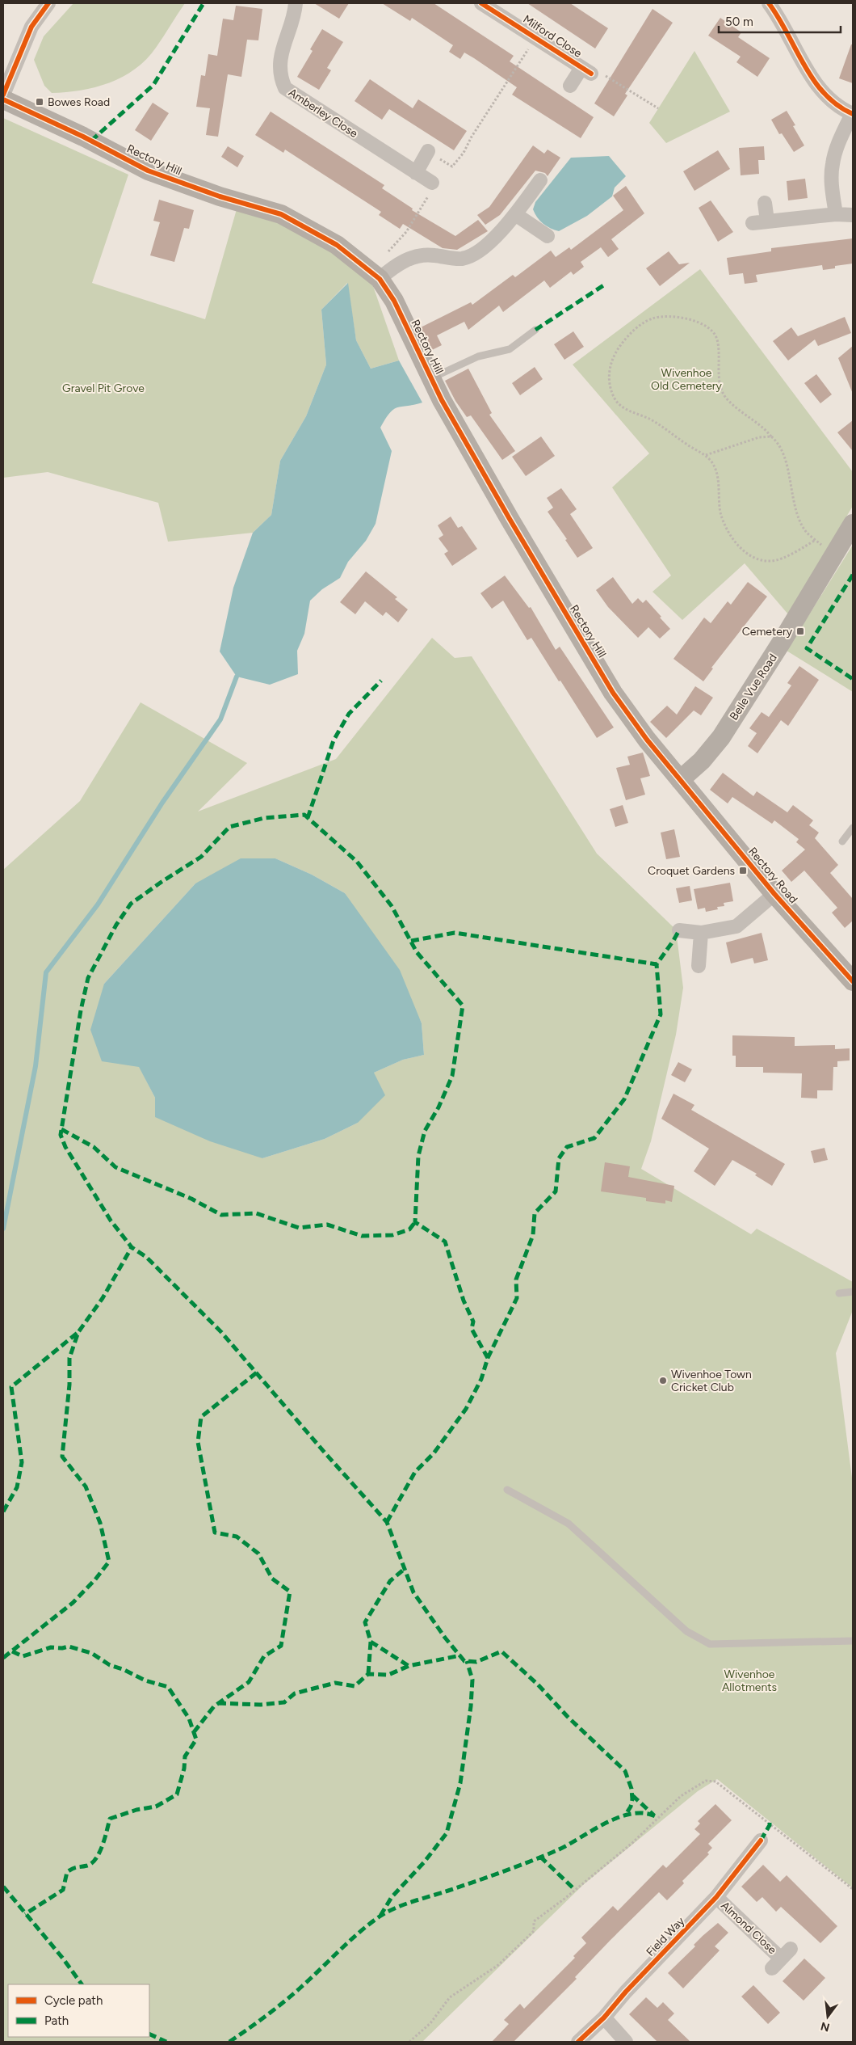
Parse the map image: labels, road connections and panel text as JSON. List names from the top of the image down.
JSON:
{
  "streets": {
    "street": [
      "Milford Close",
      "Amberley Close",
      "Rectory Hill",
      "Belle Vue Road",
      "Rectory Road",
      "Almond Close",
      "Field Way"
    ]
  },
  "crossings": [
    ["Rectory Hill", "Belle Vue Road"],
    ["Rectory Hill", "Rectory Road"],
    ["Belle Vue Road", "Rectory Road"],
    ["Almond Close", "Field Way"]
  ],
  "parks": ["Wivenhoe Old Cemetery", "Gravel Pit Grove", "Wivenhoe Allotments"],
  "places": {
    "transit": ["Bowes Road", "Cemetery", "Croquet Gardens"],
    "other": ["Wivenhoe Town Cricket Club"]
  },
  "legend": ["Cycle path", "Path"],
  "scale_bar": "50 m",
  "north": "bottom"
}
